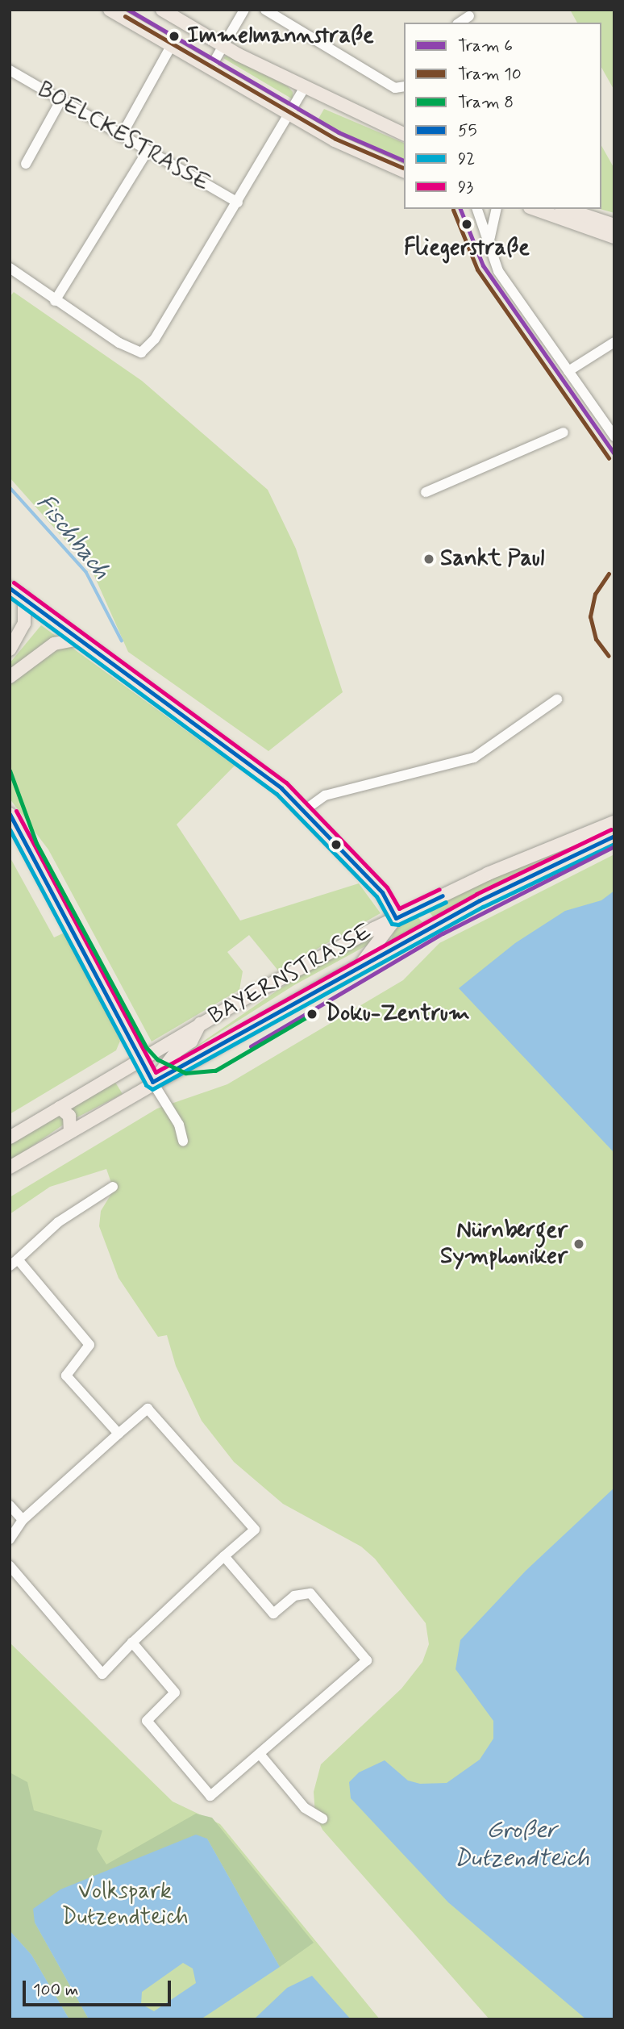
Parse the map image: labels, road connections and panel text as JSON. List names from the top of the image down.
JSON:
{
  "streets": {
    "main road": ["BAYERNSTRASSE"],
    "street": ["BOELCKESTRASSE"]
  },
  "water": ["Fischbach", "Großer Dutzendteich"],
  "parks": ["Volkspark Dutzendteich"],
  "places": [
    "Immelmannstraße",
    "Fliegerstraße",
    "Sankt Paul",
    "Doku-Zentrum",
    "Nürnberger Symphoniker"
  ],
  "lines": [
    "tram line 6",
    "tram line 10",
    "transit line 93",
    "transit line 55",
    "transit line 92",
    "tram line 8"
  ],
  "legend": [
    "Tram 6",
    "Tram 10",
    "Tram 8",
    "55",
    "92",
    "93"
  ],
  "scale_bar": "100 m"
}
